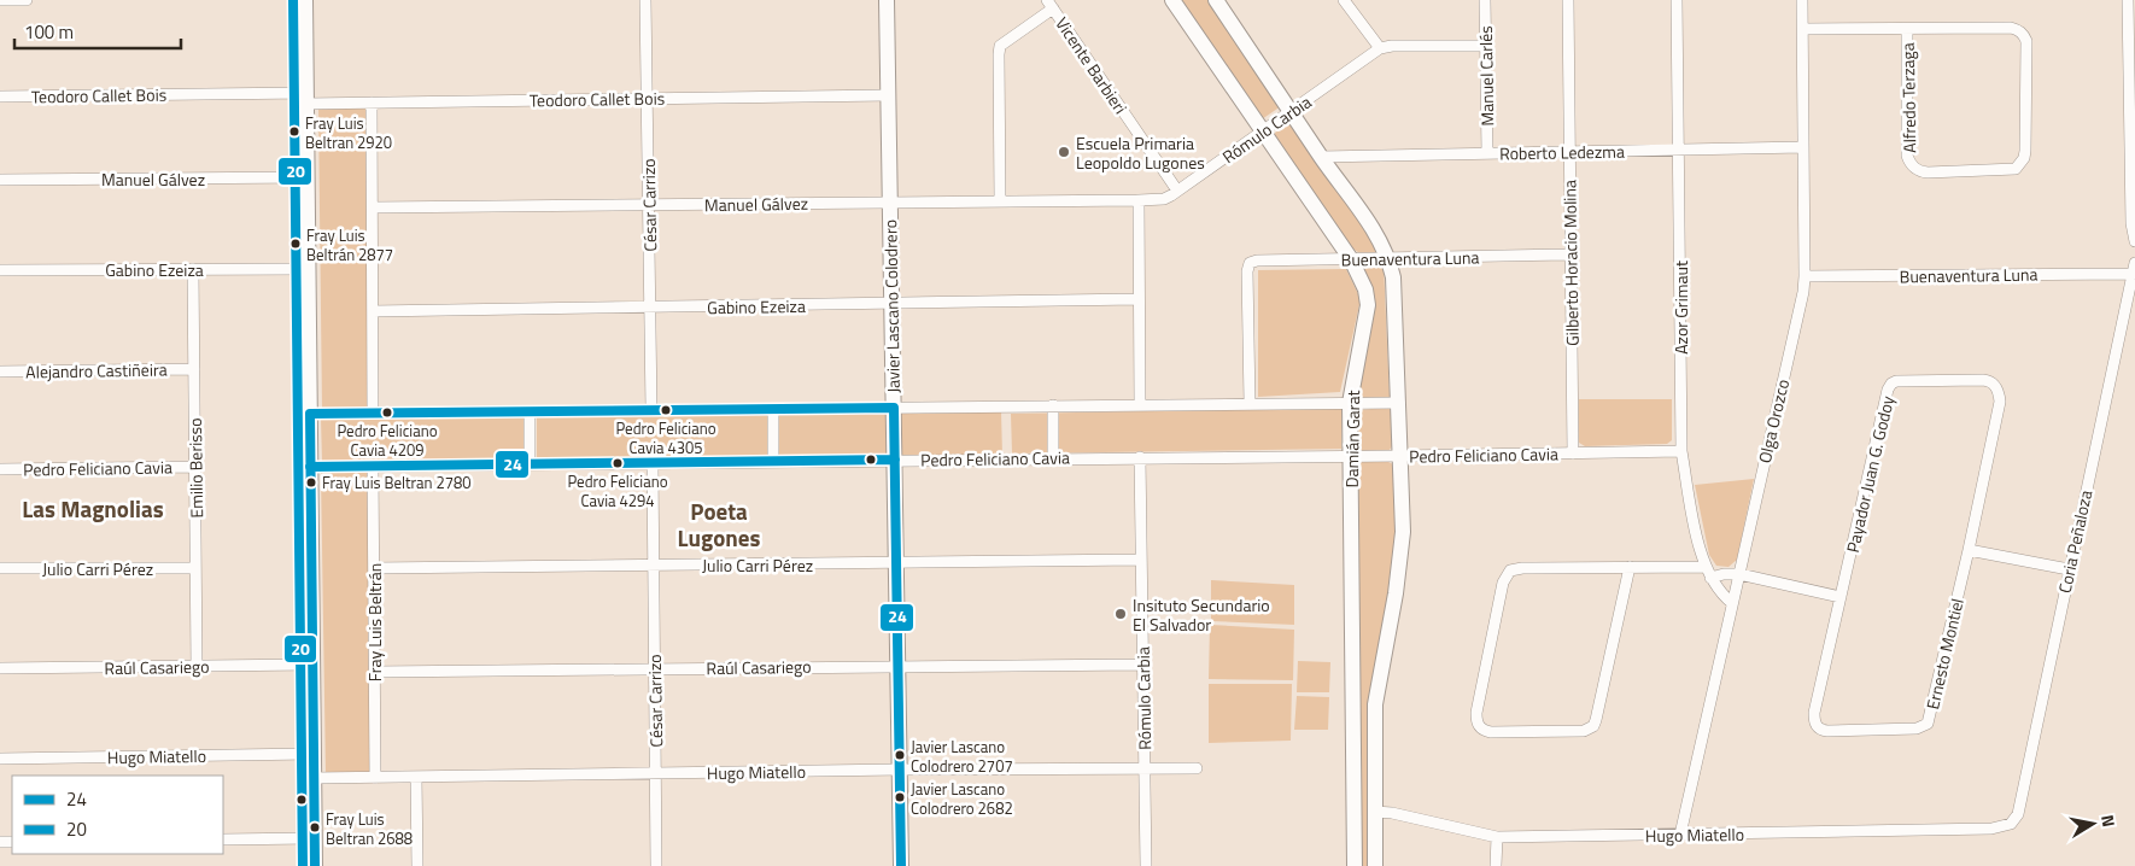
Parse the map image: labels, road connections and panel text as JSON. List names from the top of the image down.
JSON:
{
  "streets": {
    "main road": ["Javier Lascano Colodrero", "Damián Garat"],
    "street": [
      "Vicente Barbieri",
      "Manuel Carlés",
      "Teodoro Callet Bois",
      "Alfredo Terzaga",
      "Rómulo Carbia",
      "Roberto Ledezma",
      "Manuel Gálvez",
      "César Carrizo",
      "Buenaventura Luna",
      "Gilberto Horacio Molina",
      "Gabino Ezeiza",
      "Azor Grimaut",
      "Alejandro Castiñeira",
      "Olga Orozco",
      "Pedro Feliciano Cavia",
      "Emilio Berisso",
      "Payador Juan G. Godoy",
      "Coria Peñaloza",
      "Julio Carri Pérez",
      "Fray Luis Beltrán",
      "Ernesto Montiel",
      "Raúl Casariego",
      "Hugo Miatello"
    ]
  },
  "crossings": [
    ["Vicente Barbieri", "Rómulo Carbia"],
    ["Manuel Carlés", "Roberto Ledezma"],
    ["Teodoro Callet Bois", "César Carrizo"],
    ["Teodoro Callet Bois", "Javier Lascano Colodrero"],
    ["Alfredo Terzaga", "Olga Orozco"],
    ["Rómulo Carbia", "Manuel Gálvez"],
    ["Rómulo Carbia", "Damián Garat"],
    ["Rómulo Carbia", "Pedro Feliciano Cavia"],
    ["Rómulo Carbia", "Julio Carri Pérez"],
    ["Rómulo Carbia", "Raúl Casariego"],
    ["Rómulo Carbia", "Hugo Miatello"],
    ["Roberto Ledezma", "Gilberto Horacio Molina"],
    ["Roberto Ledezma", "Azor Grimaut"],
    ["Roberto Ledezma", "Olga Orozco"],
    ["Manuel Gálvez", "César Carrizo"],
    ["Manuel Gálvez", "Javier Lascano Colodrero"],
    ["César Carrizo", "Gabino Ezeiza"],
    ["César Carrizo", "Pedro Feliciano Cavia"],
    ["César Carrizo", "Julio Carri Pérez"],
    ["César Carrizo", "Raúl Casariego"],
    ["César Carrizo", "Hugo Miatello"],
    ["Buenaventura Luna", "Gilberto Horacio Molina"],
    ["Buenaventura Luna", "Olga Orozco"],
    ["Buenaventura Luna", "Damián Garat"],
    ["Buenaventura Luna", "Coria Peñaloza"],
    ["Gilberto Horacio Molina", "Pedro Feliciano Cavia"],
    ["Gabino Ezeiza", "Javier Lascano Colodrero"],
    ["Gabino Ezeiza", "Emilio Berisso"],
    ["Javier Lascano Colodrero", "Pedro Feliciano Cavia"],
    ["Javier Lascano Colodrero", "Julio Carri Pérez"],
    ["Javier Lascano Colodrero", "Raúl Casariego"],
    ["Javier Lascano Colodrero", "Hugo Miatello"],
    ["Azor Grimaut", "Olga Orozco"],
    ["Azor Grimaut", "Pedro Feliciano Cavia"],
    ["Alejandro Castiñeira", "Emilio Berisso"],
    ["Olga Orozco", "Hugo Miatello"],
    ["Damián Garat", "Pedro Feliciano Cavia"],
    ["Pedro Feliciano Cavia", "Emilio Berisso"],
    ["Pedro Feliciano Cavia", "Fray Luis Beltrán"],
    ["Emilio Berisso", "Julio Carri Pérez"],
    ["Emilio Berisso", "Raúl Casariego"],
    ["Payador Juan G. Godoy", "Ernesto Montiel"],
    ["Coria Peñaloza", "Hugo Miatello"],
    ["Julio Carri Pérez", "Fray Luis Beltrán"],
    ["Fray Luis Beltrán", "Raúl Casariego"],
    ["Fray Luis Beltrán", "Hugo Miatello"]
  ],
  "districts": ["Las Magnolias", "Poeta Lugones"],
  "places": [
    "Fray Luis Beltran 2920",
    "Escuela Primaria Leopoldo Lugones",
    "Fray Luis Beltrán 2877",
    "Pedro Feliciano Cavia 4305",
    "Pedro Feliciano Cavia 4209",
    "Pedro Feliciano Cavia 4294",
    "Fray Luis Beltran 2780",
    "Insituto Secundario El Salvador",
    "Javier Lascano Colodrero 2707",
    "Javier Lascano Colodrero 2682",
    "Fray Luis Beltran 2688"
  ],
  "lines": ["transit line 20", "transit line 24"],
  "legend": ["24", "20"],
  "scale_bar": "100 m",
  "north": "right"
}
